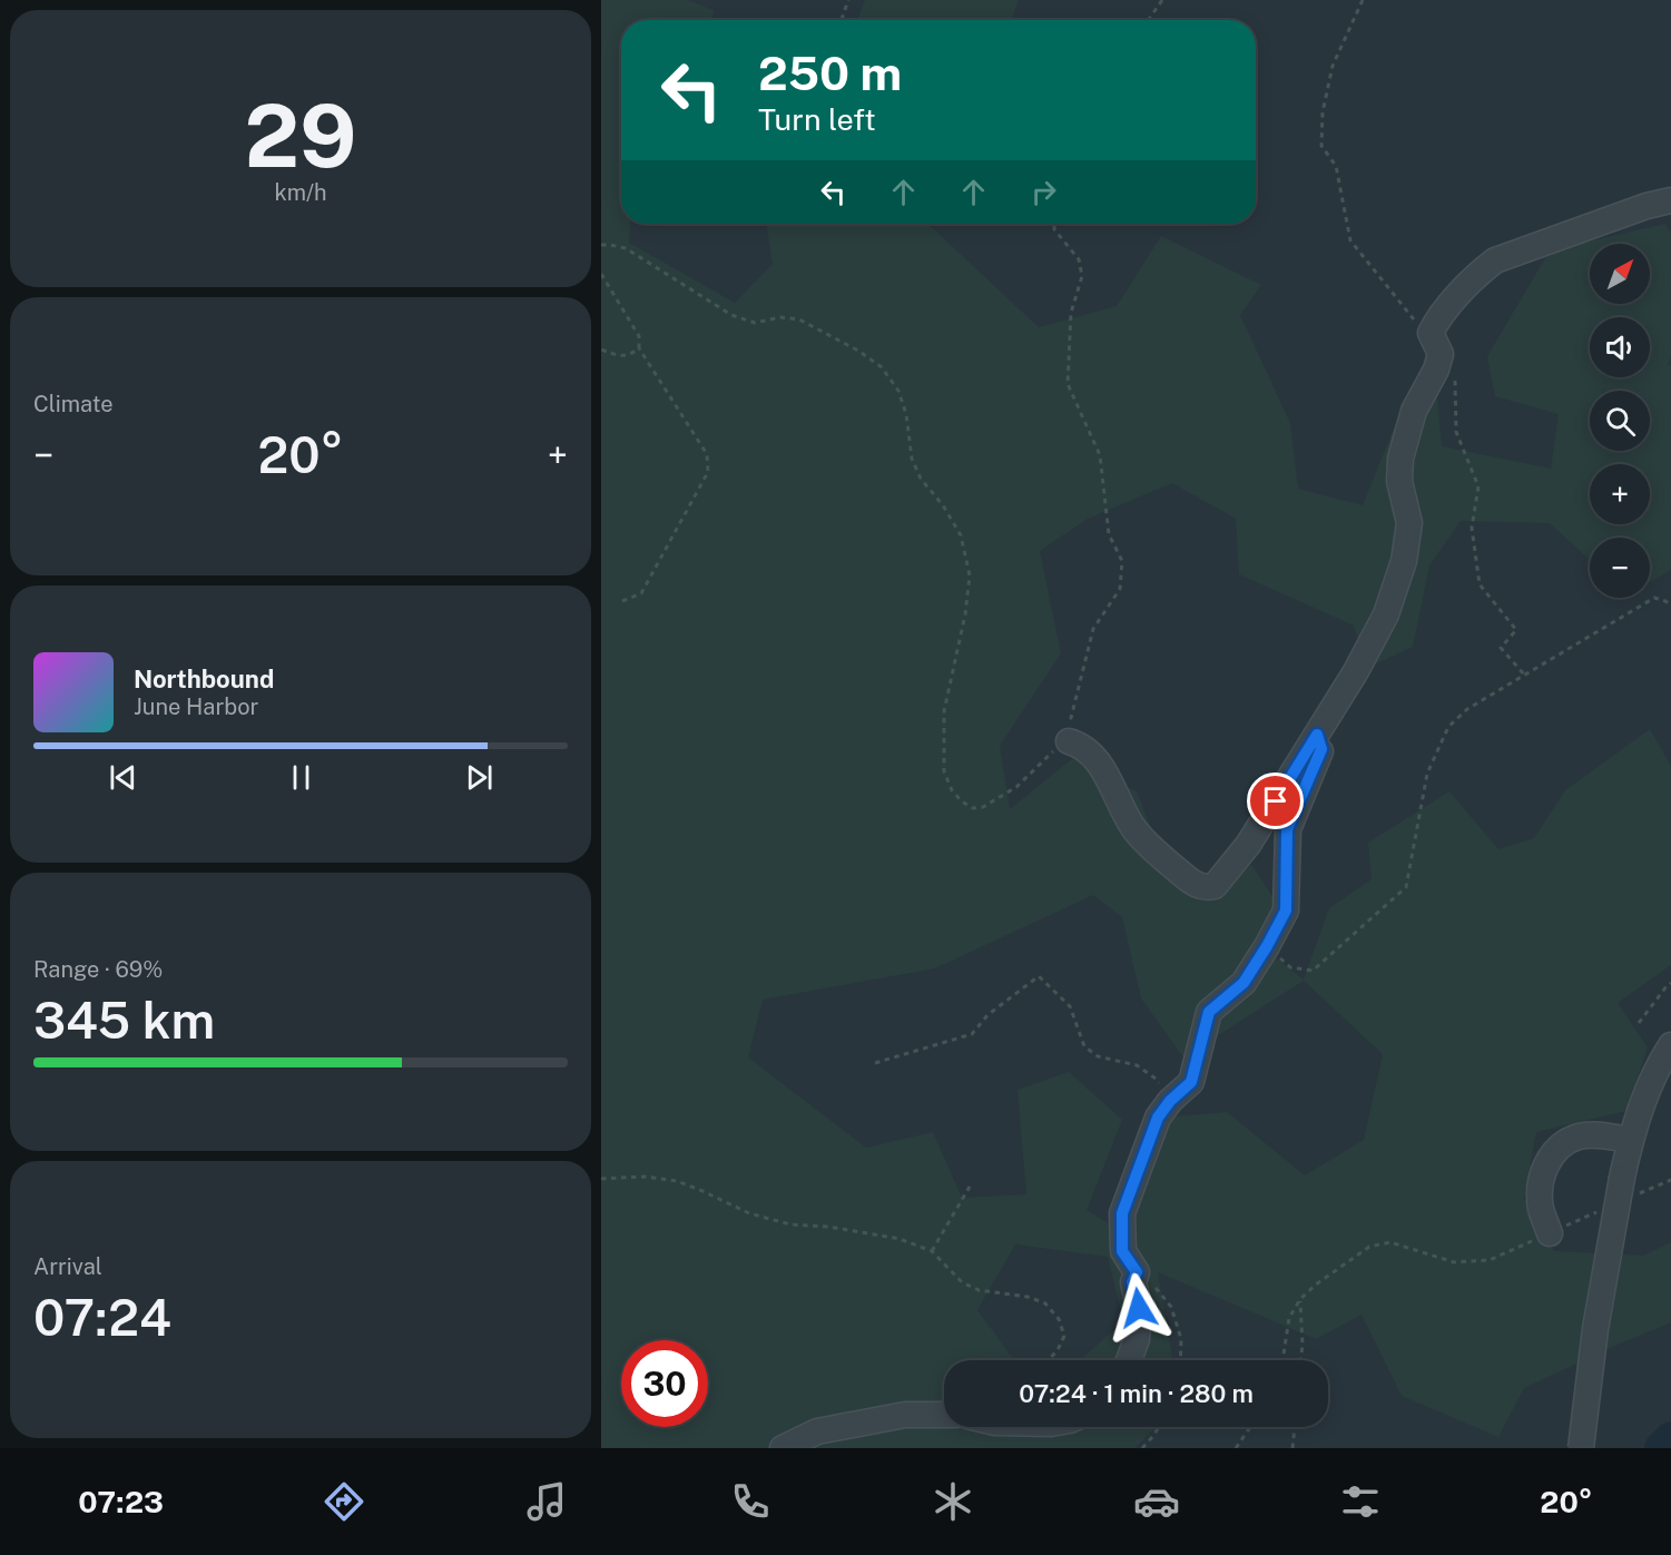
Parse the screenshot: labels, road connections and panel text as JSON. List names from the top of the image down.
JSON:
{
  "north": "top right",
  "page": {
    "tile": [
      ["29", "km/h"],
      "Climate",
      ["Range · 69%", "345 km"],
      ["Arrival", "07:24"]
    ],
    "turn": ["250 m", "Turn left"],
    "map_buttons": ["+", "−"],
    "heat": ["−", "20°", "+"],
    "song": ["Northbound", "June Harbor"],
    "limit": "30",
    "trip": "07:24 · 1 min · 280 m",
    "tabs": ["07:23", "20°"]
  }
}
